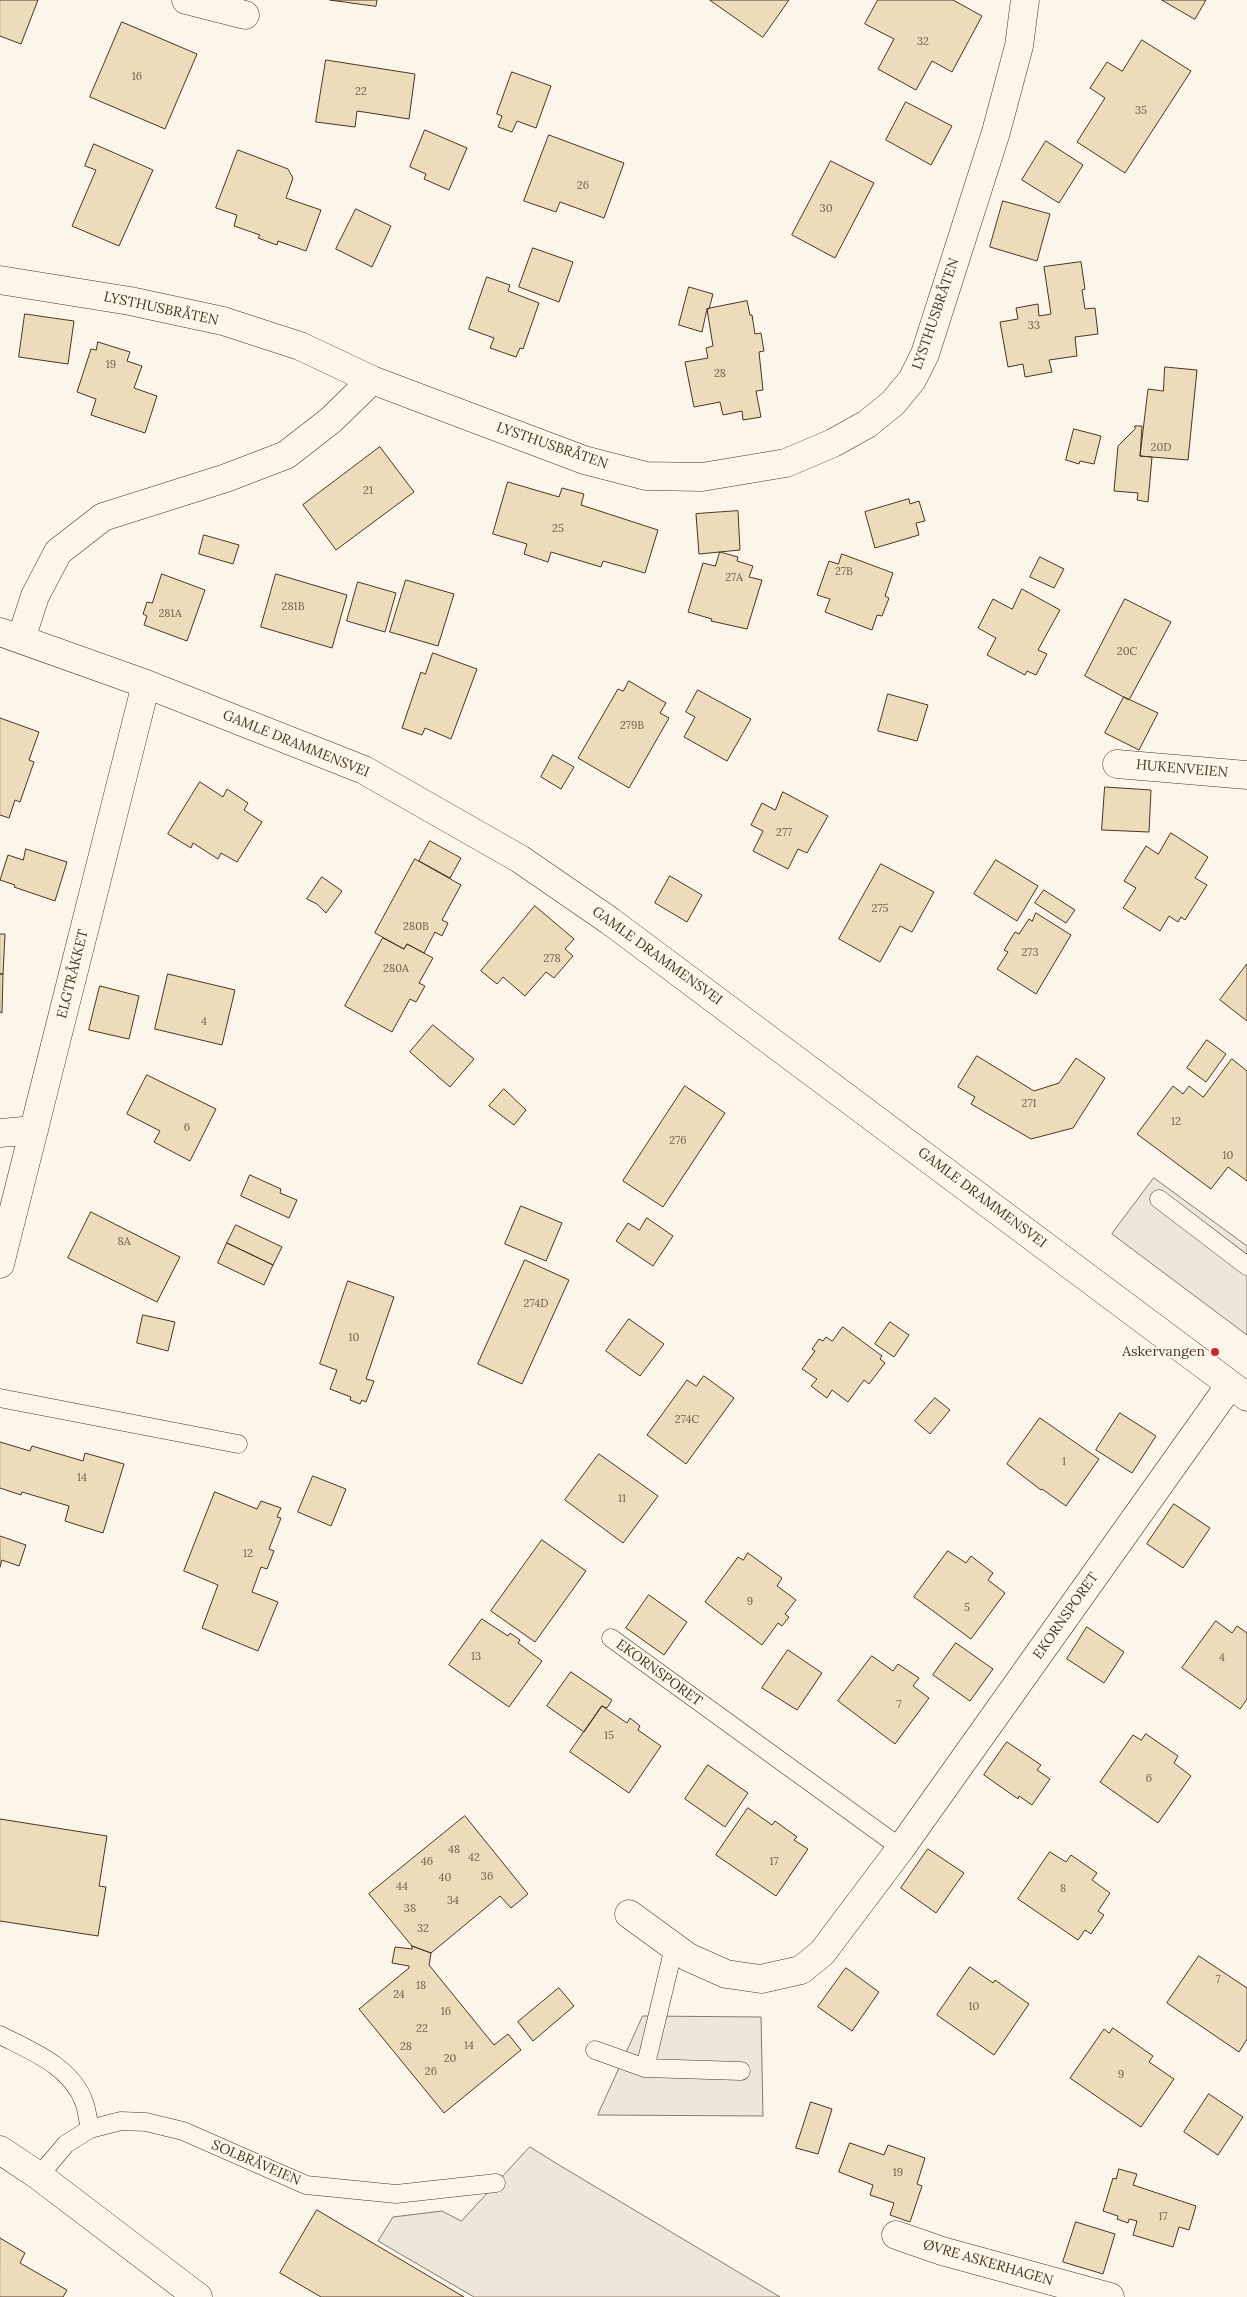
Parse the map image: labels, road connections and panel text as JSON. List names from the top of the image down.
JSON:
{
  "streets": {
    "street": [
      "LYSTHUSBRÅTEN",
      "GAMLE DRAMMENSVEI",
      "HUKENVEIEN",
      "ELGTRÅKKET",
      "EKORNSPORET",
      "ØVRE ASKERHAGEN"
    ],
    "lane": ["SOLBRÅVEIEN"]
  },
  "crossings": [
    ["GAMLE DRAMMENSVEI", "ELGTRÅKKET"],
    ["GAMLE DRAMMENSVEI", "EKORNSPORET"]
  ],
  "places": ["Askervangen"],
  "house_numbers": [
    "32",
    "16",
    "22",
    "35",
    "26",
    "30",
    "33",
    "19",
    "28",
    "20D",
    "21",
    "25",
    "27B",
    "27A",
    "281B",
    "281A",
    "20C",
    "279B",
    "277",
    "275",
    "280B",
    "273",
    "278",
    "280A",
    "4",
    "271",
    "12",
    "6",
    "276",
    "10",
    "8A",
    "274D",
    "10",
    "274C",
    "1",
    "14",
    "11",
    "12",
    "9",
    "5",
    "13",
    "4",
    "7",
    "15",
    "6",
    "48",
    "42",
    "46",
    "17",
    "36",
    "40",
    "44",
    "8",
    "34",
    "38",
    "32",
    "7",
    "18",
    "24",
    "10",
    "16",
    "22",
    "14",
    "28",
    "20",
    "26",
    "9",
    "19",
    "17"
  ]
}
